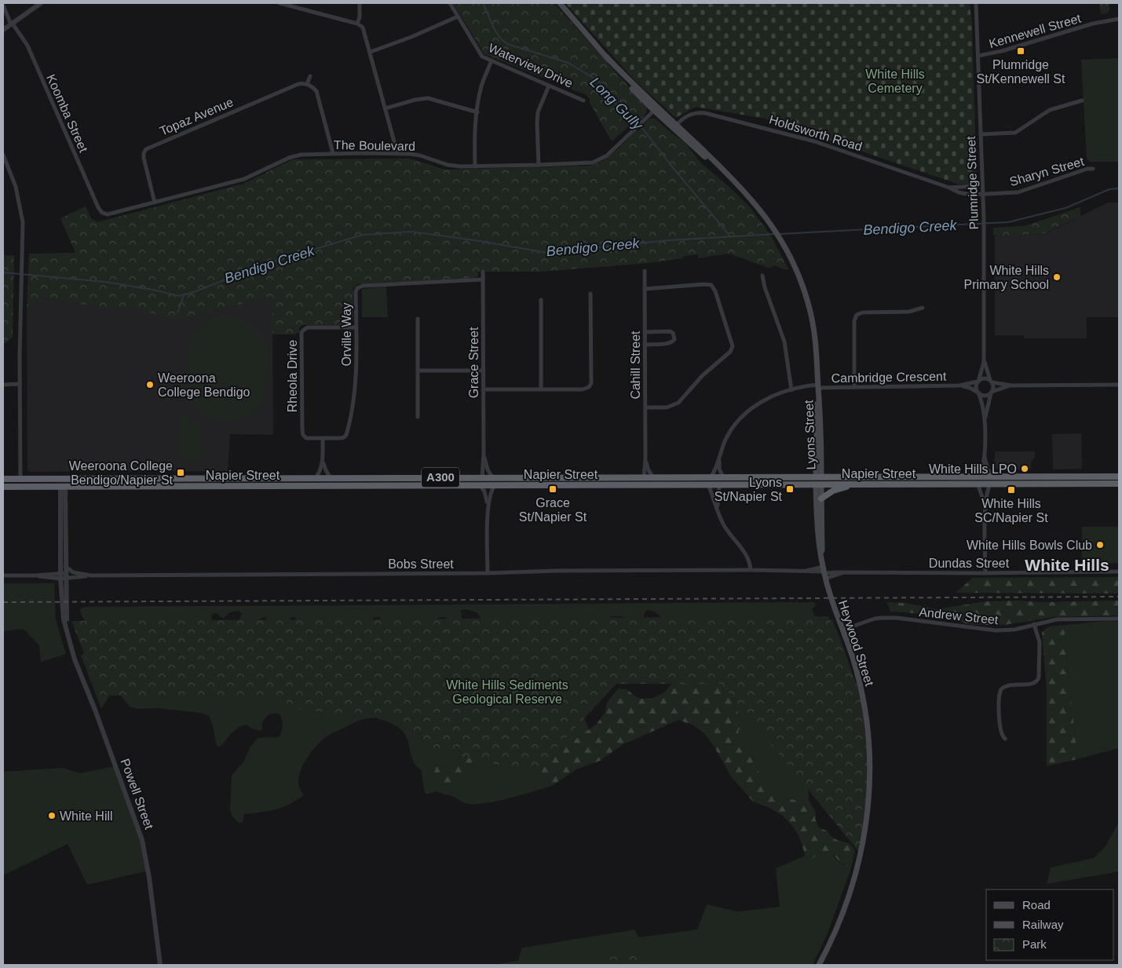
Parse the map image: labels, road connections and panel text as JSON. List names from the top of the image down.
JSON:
{
  "streets": {
    "highway": [
      "Lyons Street",
      "Napier Street",
      "A300",
      "Powell Street"
    ],
    "main road": ["Heywood Street"],
    "street": [
      "Kennewell Street",
      "Waterview Drive",
      "Koomba Street",
      "Topaz Avenue",
      "Holdsworth Road",
      "The Boulevard",
      "Sharyn Street",
      "Plumridge Street",
      "Orville Way",
      "Grace Street",
      "Cahill Street",
      "Rheola Drive",
      "Cambridge Crescent",
      "Dundas Street",
      "Bobs Street",
      "Andrew Street"
    ]
  },
  "crossings": [
    ["Kennewell Street", "Plumridge Street"],
    ["Koomba Street", "The Boulevard"],
    ["Topaz Avenue", "The Boulevard"],
    ["Holdsworth Road", "Sharyn Street"],
    ["Holdsworth Road", "Plumridge Street"],
    ["Sharyn Street", "Plumridge Street"],
    ["Plumridge Street", "Cambridge Crescent"],
    ["Orville Way", "Grace Street"],
    ["Orville Way", "Rheola Drive"],
    ["Grace Street", "Napier Street"],
    ["Cahill Street", "Napier Street"],
    ["Cambridge Crescent", "Lyons Street"],
    ["Cambridge Crescent", "Napier Street"],
    ["Lyons Street", "Napier Street"],
    ["Lyons Street", "Dundas Street"],
    ["Lyons Street", "Heywood Street"],
    ["Napier Street", "Powell Street"],
    ["Dundas Street", "Heywood Street"],
    ["Bobs Street", "Powell Street"],
    ["Andrew Street", "Heywood Street"]
  ],
  "districts": ["White Hills"],
  "water": ["Long Gully", "Bendigo Creek"],
  "parks": ["White Hills Cemetery", "White Hills Sediments Geological Reserve"],
  "places": {
    "transit": [
      "Plumridge St/Kennewell St",
      "Weeroona College Bendigo/Napier St",
      "Grace St/Napier St",
      "Lyons St/Napier St",
      "White Hills SC/Napier St"
    ],
    "other": [
      "White Hills Primary School",
      "Weeroona College Bendigo",
      "White Hills LPO",
      "White Hills Bowls Club",
      "White Hill"
    ]
  },
  "legend": ["Road", "Railway", "Park"]
}
